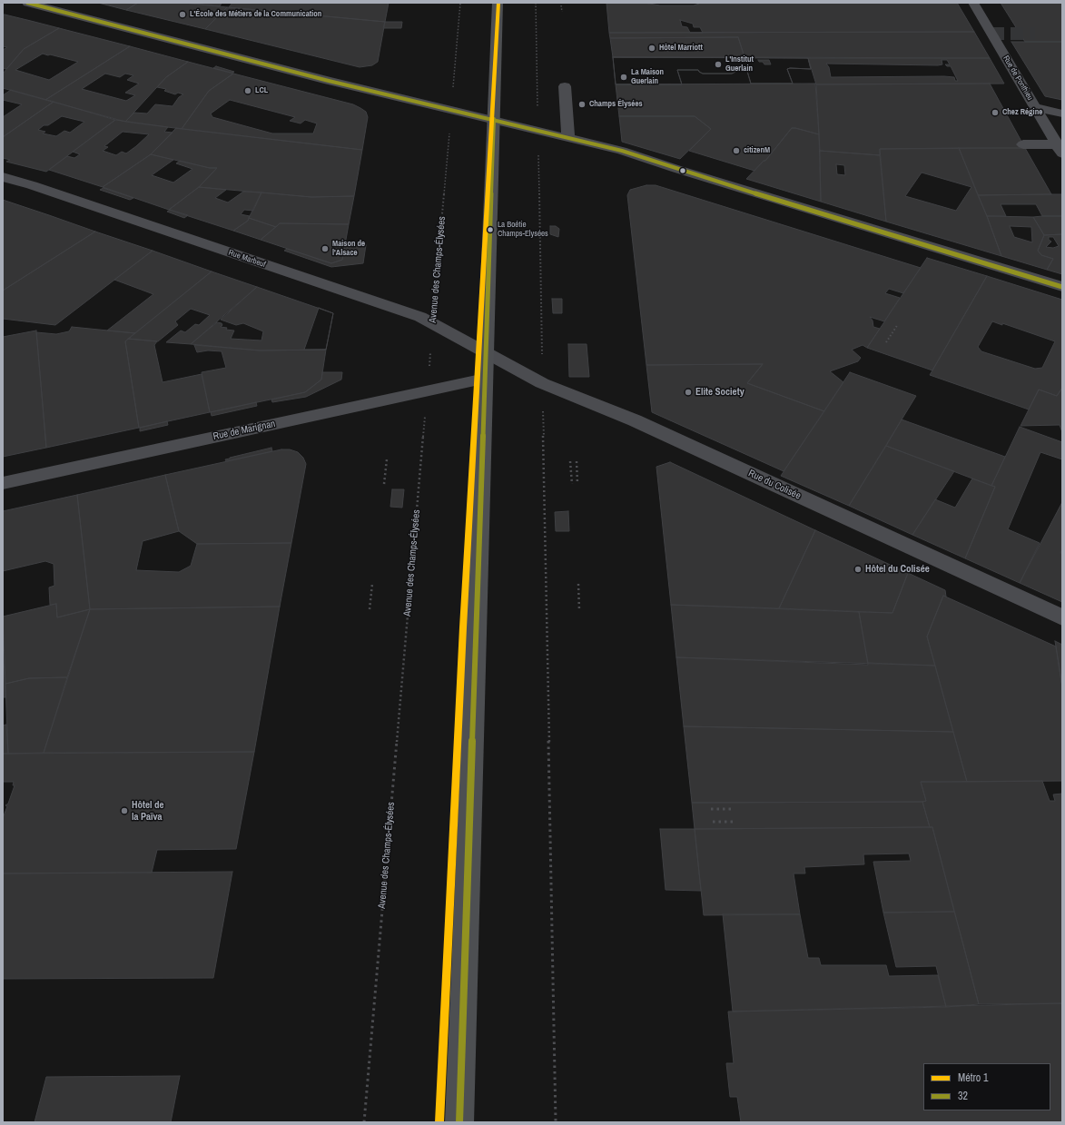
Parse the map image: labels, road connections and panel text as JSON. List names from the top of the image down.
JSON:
{
  "streets": {
    "street": [
      "Rue de Ponthieu",
      "Rue Marbeuf",
      "Rue de Marignan",
      "Rue du Colisée"
    ],
    "path": ["Avenue des Champs-Élysées"]
  },
  "crossings": [
    ["Rue Marbeuf", "Avenue des Champs-Élysées"],
    ["Rue Marbeuf", "Rue du Colisée"],
    ["Avenue des Champs-Élysées", "Rue de Marignan"]
  ],
  "places": [
    "L'École des Métiers de la Communication",
    "Hôtel Marriott",
    "L'Institut Guerlain",
    "La Maison Guerlain",
    "LCL",
    "Champs Élysées",
    "Chez Régine",
    "citizenM",
    "La Boétie Champs-Elysées",
    "Maison de l'Alsace",
    "Elite Society",
    "Hôtel du Colisée",
    "Hôtel de la Païva"
  ],
  "lines": ["metro line 1", "transit line 32"],
  "legend": ["Métro 1", "32"]
}
